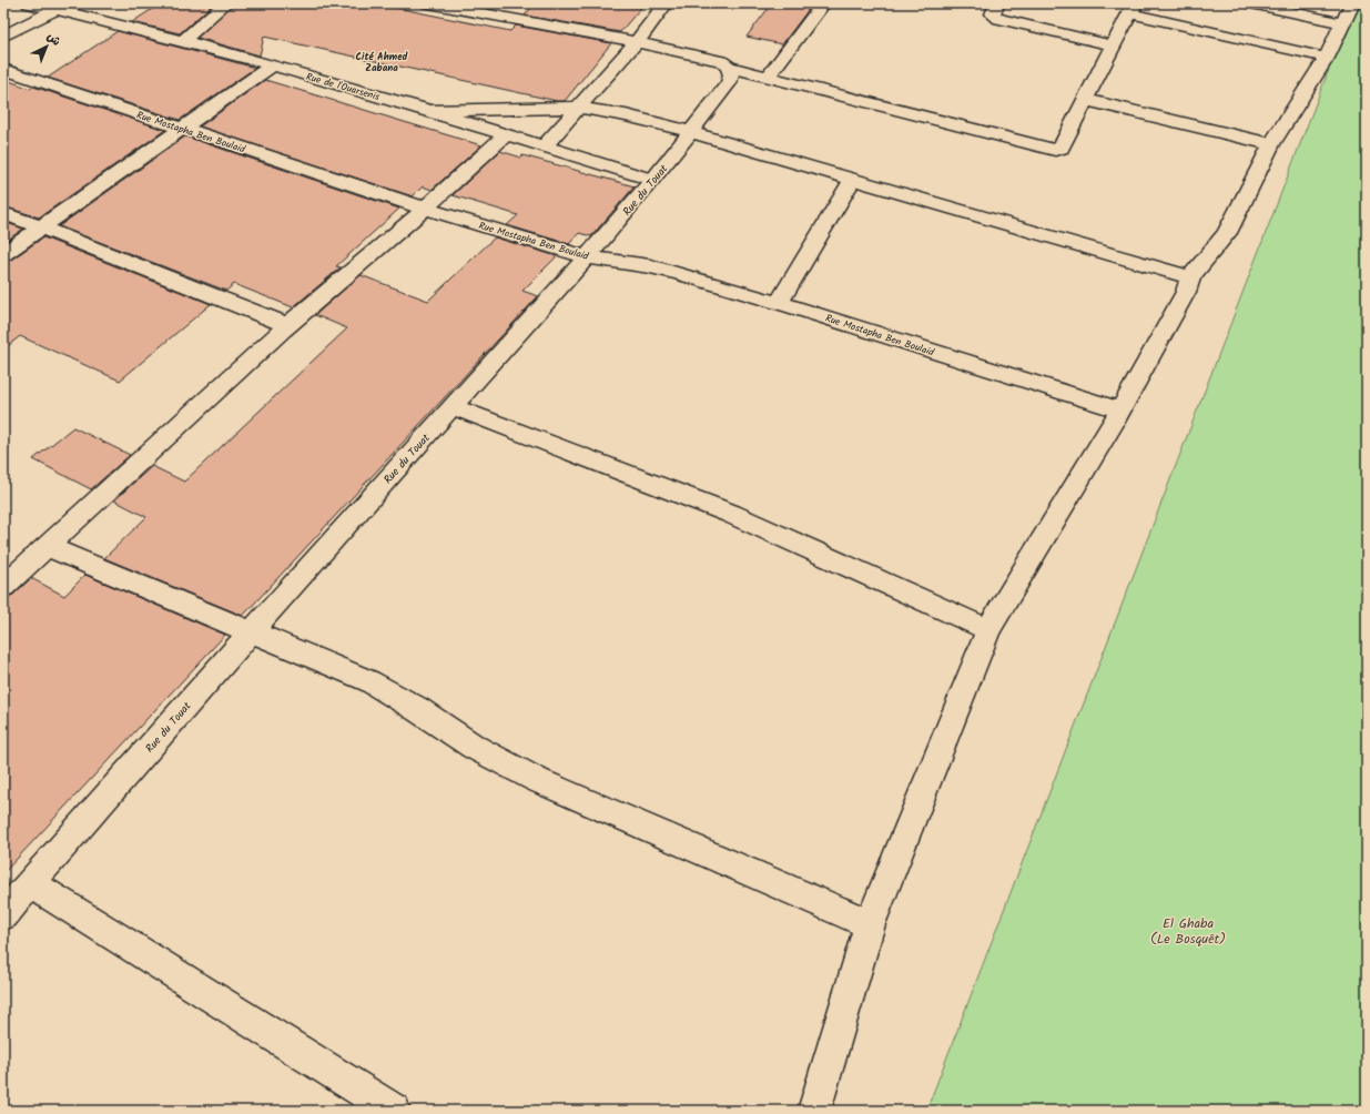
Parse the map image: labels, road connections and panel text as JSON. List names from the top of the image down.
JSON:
{
  "streets": {
    "street": ["Rue de l'Ouarsenis", "Rue Mostapha Ben Boulaid", "Rue du Touat"]
  },
  "crossings": [
    ["Rue de l'Ouarsenis", "Rue du Touat"],
    ["Rue Mostapha Ben Boulaid", "Rue du Touat"]
  ],
  "districts": ["Cité Ahmed Zabana"],
  "parks": ["El Ghaba (Le Bosquêt)"],
  "north": "top right"
}
